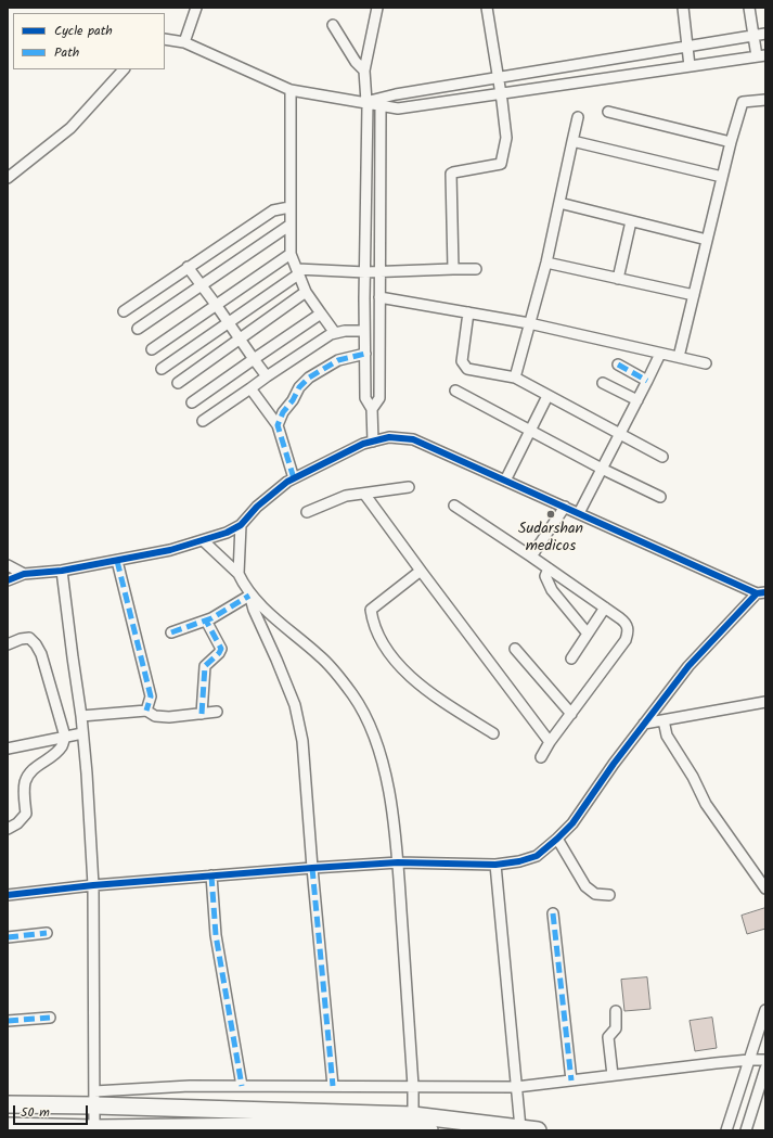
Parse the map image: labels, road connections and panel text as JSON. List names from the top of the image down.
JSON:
{
  "places": ["Sudarshan medicos"],
  "legend": ["Cycle path", "Path"],
  "scale_bar": "50 m"
}
